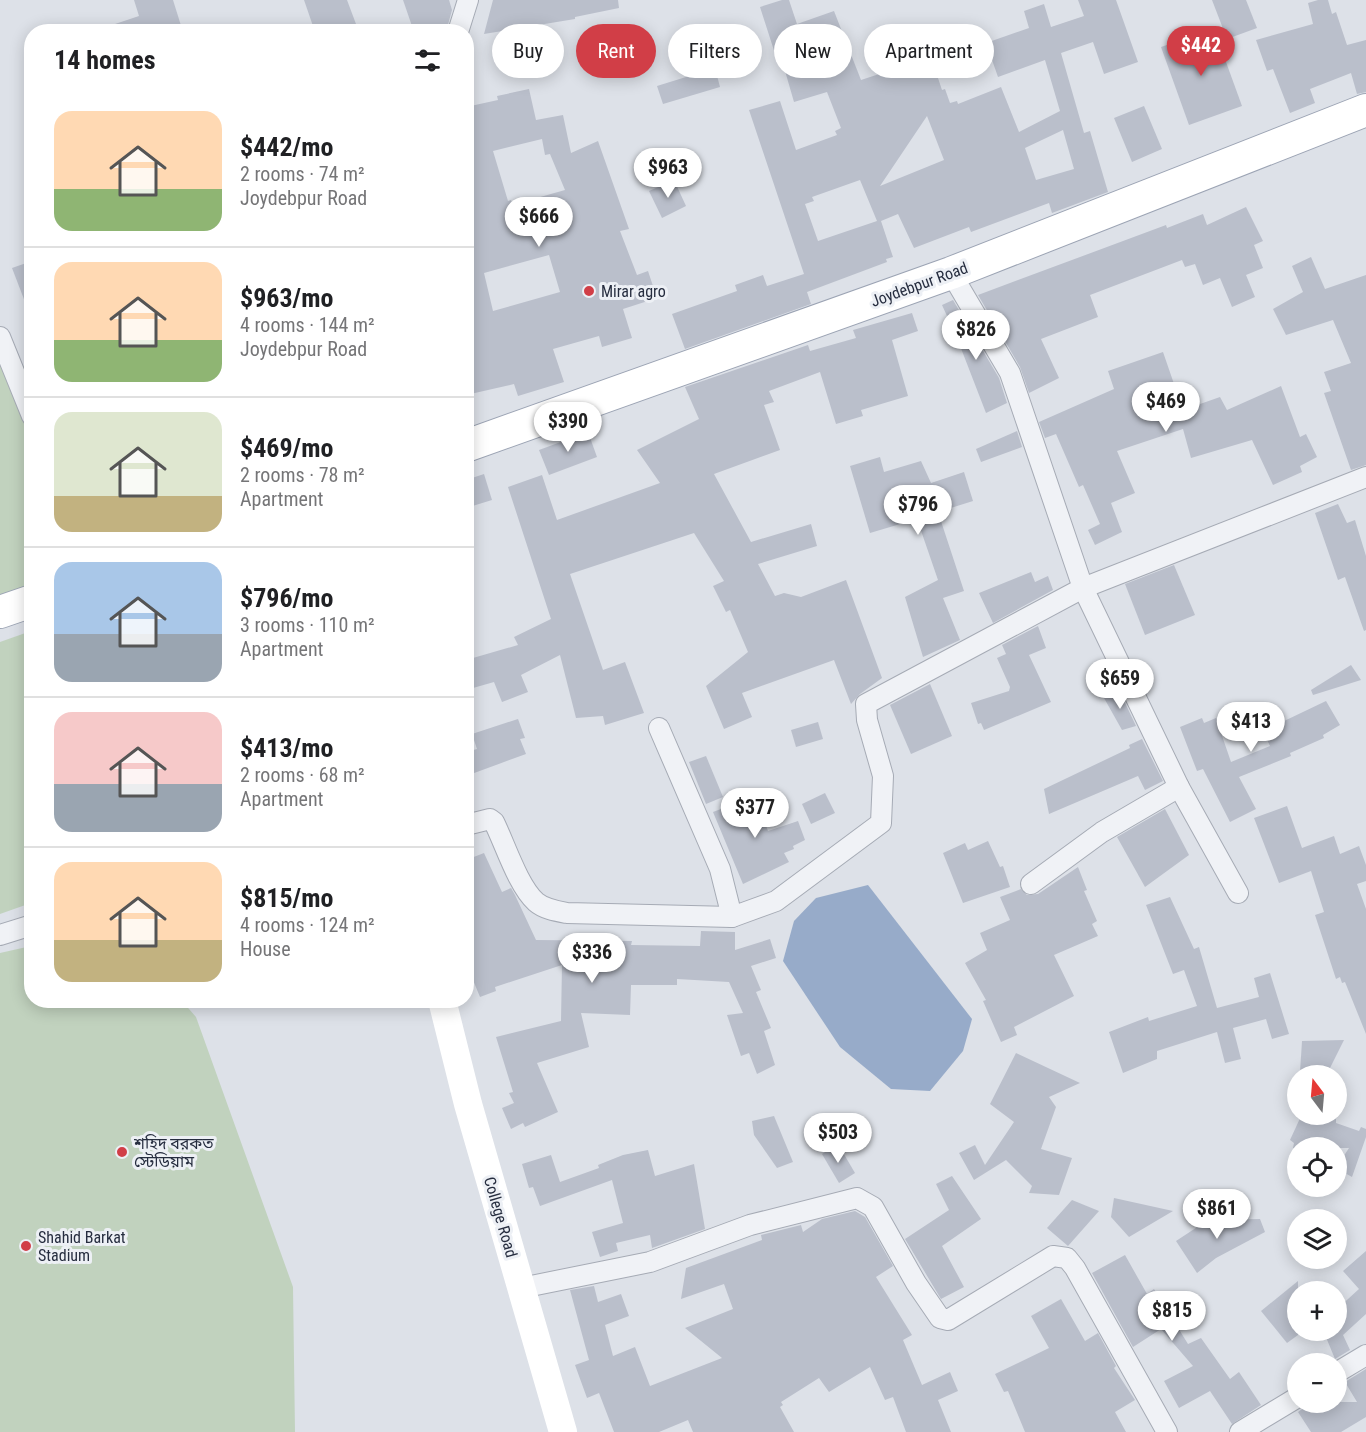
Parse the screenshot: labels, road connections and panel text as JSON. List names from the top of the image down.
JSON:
{
  "streets": {
    "main road": ["Joydebpur Road", "College Road"]
  },
  "places": ["Mirar agro", "শহিদ বরকত স্টেডিয়াম", "Shahid Barkat Stadium"],
  "north": "top",
  "page": {
    "chip": [
      "Buy",
      "Rent",
      "Filters",
      "New",
      "Apartment"
    ],
    "heading": "14 homes",
    "price": [
      "$442",
      "$963",
      "$666",
      "$826",
      "$469",
      "$390",
      "$796",
      "$659",
      "$413",
      "$377",
      "$336",
      "$503",
      "$861",
      "$815"
    ],
    "list": [
      {
        "name": "$442/mo",
        "note": "2 rooms · 74 m² · Joydebpur Road"
      },
      {
        "name": "$963/mo",
        "note": "4 rooms · 144 m² · Joydebpur Road"
      },
      {
        "name": "$469/mo",
        "note": "2 rooms · 78 m² · Apartment"
      },
      {
        "name": "$796/mo",
        "note": "3 rooms · 110 m² · Apartment"
      },
      {
        "name": "$413/mo",
        "note": "2 rooms · 68 m² · Apartment"
      },
      {
        "name": "$815/mo",
        "note": "4 rooms · 124 m² · House"
      }
    ],
    "map_buttons": ["+", "−"]
  }
}
